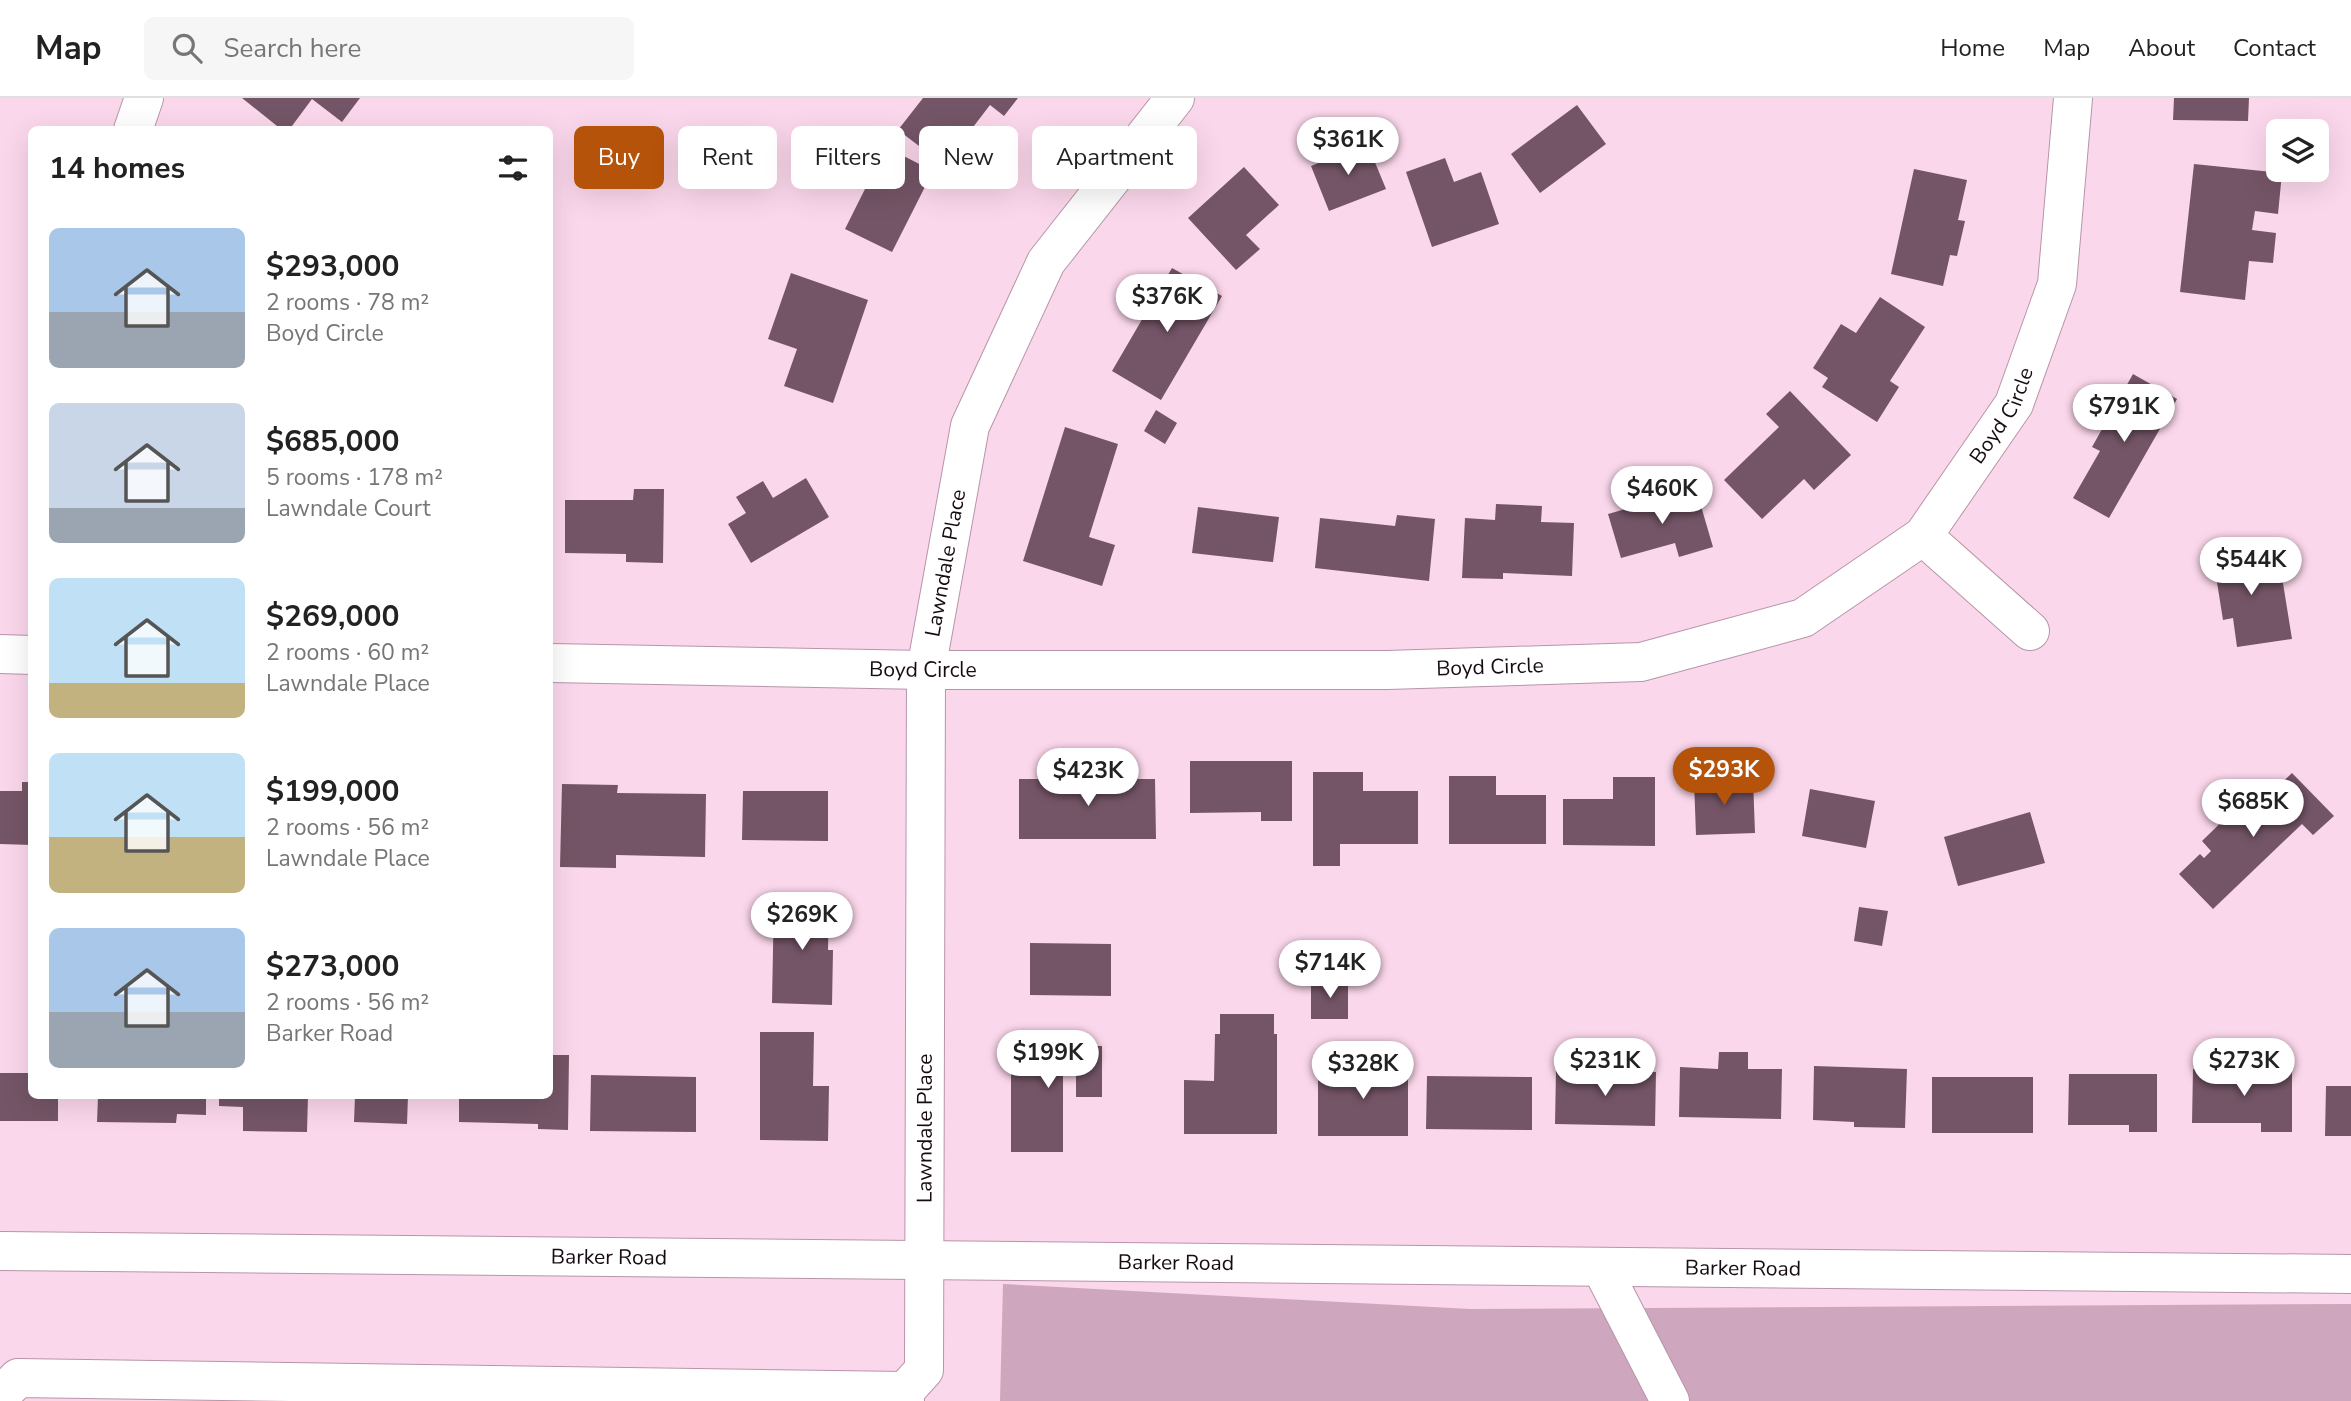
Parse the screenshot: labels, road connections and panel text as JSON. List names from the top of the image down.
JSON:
{
  "streets": {
    "street": ["Boyd Circle", "Lawndale Place", "Barker Road"]
  },
  "crossings": [
    ["Boyd Circle", "Lawndale Place"],
    ["Lawndale Place", "Barker Road"]
  ],
  "page": {
    "header": "Map",
    "search": "Search here",
    "nav": [
      "Home",
      "Map",
      "About",
      "Contact"
    ],
    "price": [
      "$361K",
      "$376K",
      "$791K",
      "$460K",
      "$544K",
      "$293K",
      "$423K",
      "$685K",
      "$269K",
      "$714K",
      "$199K",
      "$231K",
      "$273K",
      "$328K"
    ],
    "chip": [
      "Buy",
      "Rent",
      "Filters",
      "New",
      "Apartment"
    ],
    "heading": "14 homes",
    "list": [
      {
        "name": "$293,000",
        "note": "2 rooms · 78 m² · Boyd Circle"
      },
      {
        "name": "$685,000",
        "note": "5 rooms · 178 m² · Lawndale Court"
      },
      {
        "name": "$269,000",
        "note": "2 rooms · 60 m² · Lawndale Place"
      },
      {
        "name": "$199,000",
        "note": "2 rooms · 56 m² · Lawndale Place"
      },
      {
        "name": "$273,000",
        "note": "2 rooms · 56 m² · Barker Road"
      }
    ]
  }
}
